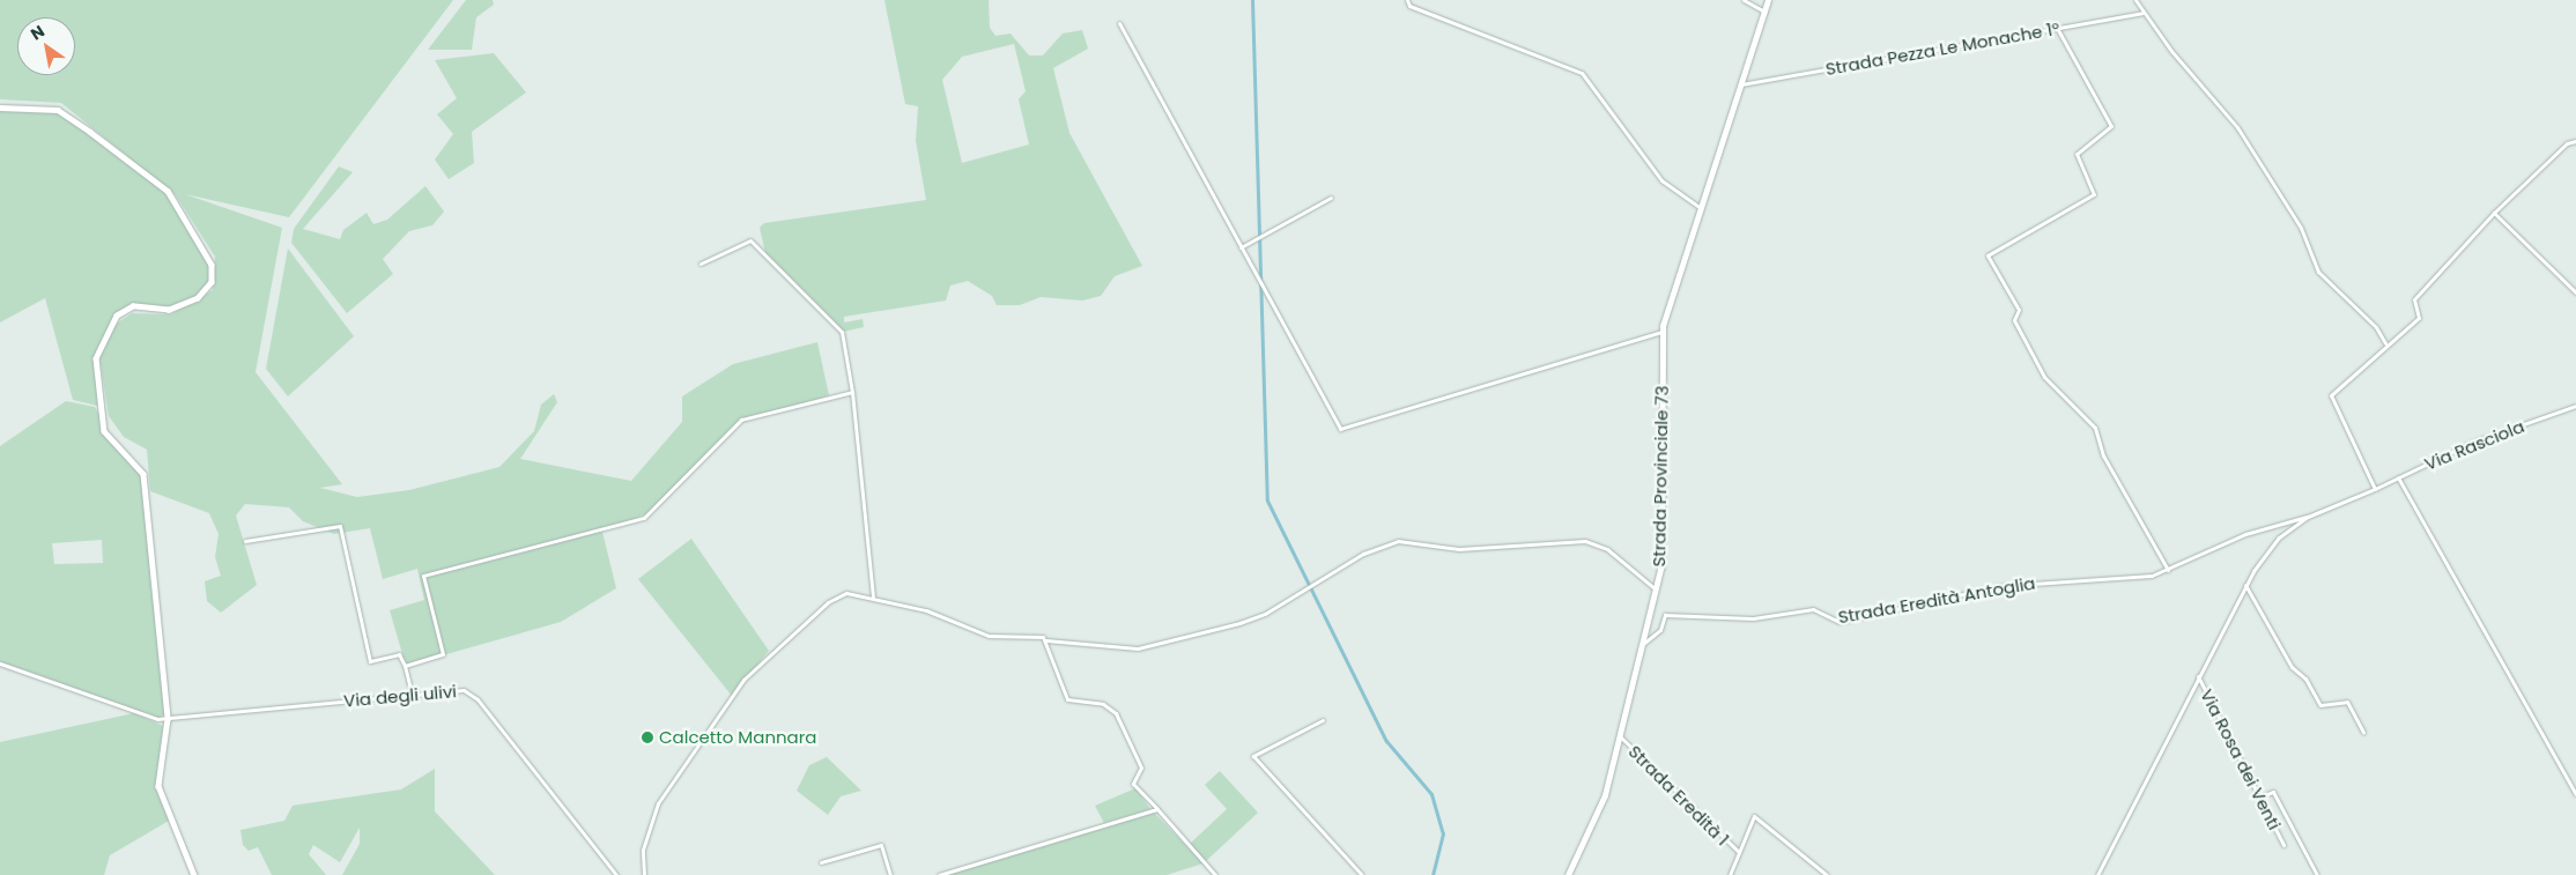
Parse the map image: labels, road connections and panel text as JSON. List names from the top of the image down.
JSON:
{
  "streets": {
    "main road": ["Strada Provinciale 73"],
    "street": [
      "Strada Pezza Le Monache 1°",
      "Via Rasciola",
      "Strada Eredità Antoglia",
      "Via degli ulivi",
      "Via Rosa dei Venti",
      "Strada Eredità 1"
    ]
  },
  "crossings": [
    ["Strada Pezza Le Monache 1°", "Strada Provinciale 73"],
    ["Via Rasciola", "Strada Eredità Antoglia"],
    ["Strada Provinciale 73", "Strada Eredità Antoglia"],
    ["Strada Provinciale 73", "Strada Eredità 1"]
  ],
  "places": ["Calcetto Mannara"],
  "north": "top left"
}
